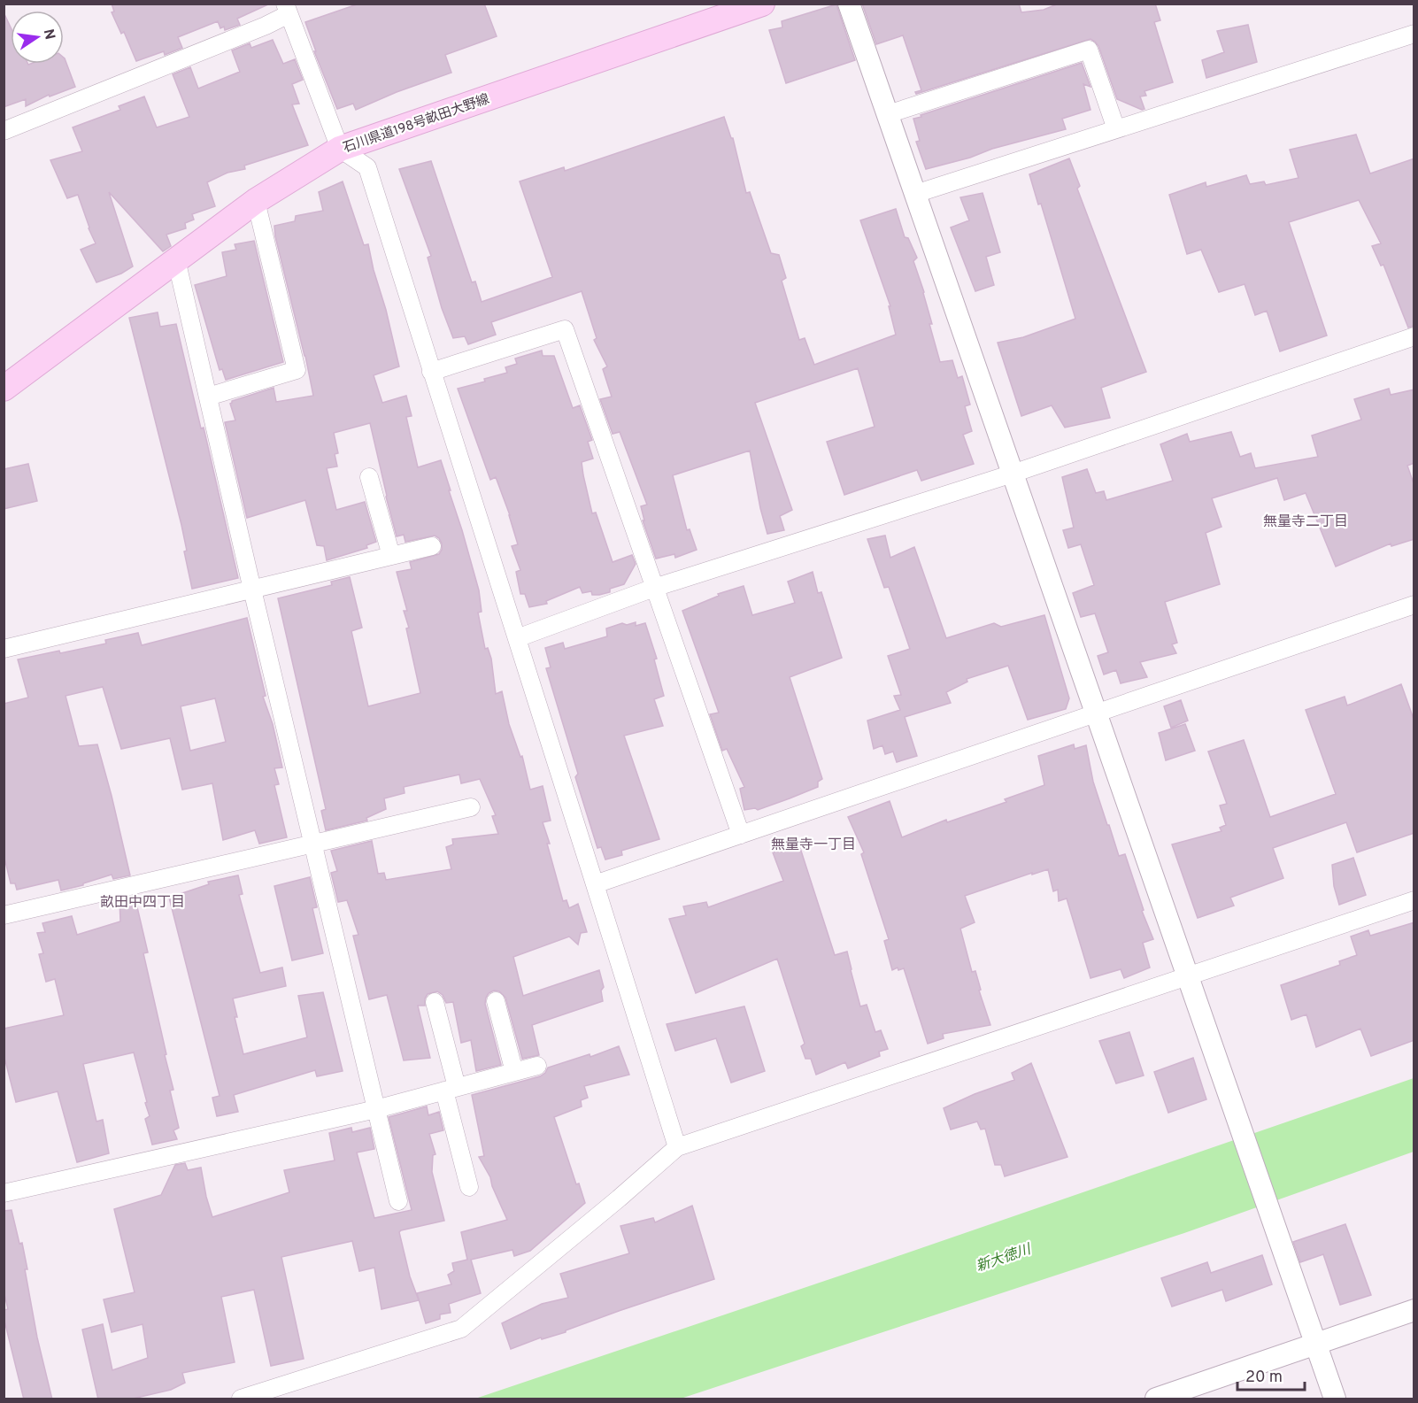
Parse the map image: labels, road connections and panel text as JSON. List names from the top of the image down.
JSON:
{
  "streets": {
    "main road": ["石川県道198号畝田大野線"]
  },
  "districts": ["無量寺二丁目", "無量寺一丁目", "畝田中四丁目"],
  "water": ["新大徳川"],
  "scale_bar": "20 m",
  "north": "right"
}
